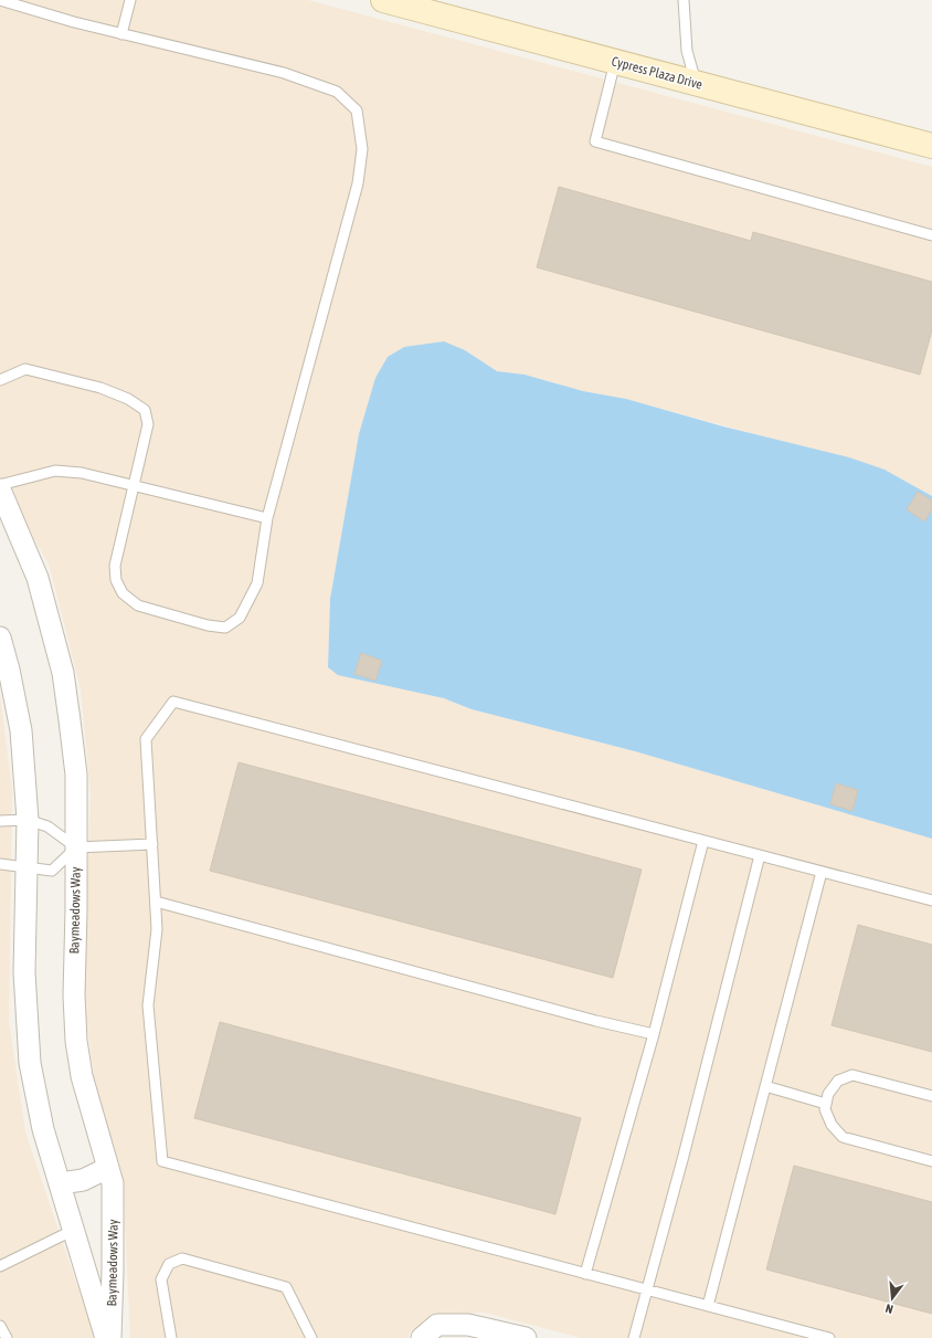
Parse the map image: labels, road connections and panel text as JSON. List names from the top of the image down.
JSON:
{
  "streets": {
    "street": ["Cypress Plaza Drive", "Baymeadows Way"]
  },
  "north": "bottom"
}
